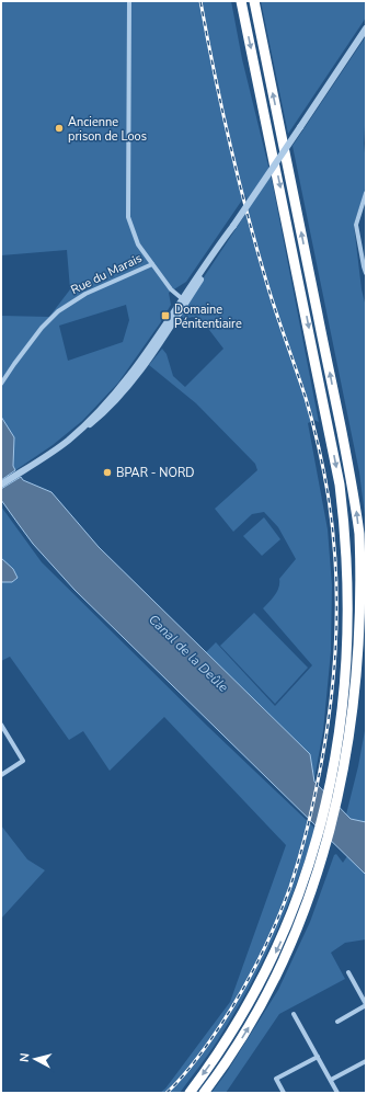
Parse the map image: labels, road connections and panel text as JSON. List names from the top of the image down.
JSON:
{
  "streets": {
    "street": ["Rue du Marais"]
  },
  "water": ["Canal de la Deûle"],
  "places": {
    "other": ["Ancienne prison de Loos", "BPAR - NORD"],
    "transit": ["Domaine Pénitentiaire"]
  },
  "north": "left"
}
